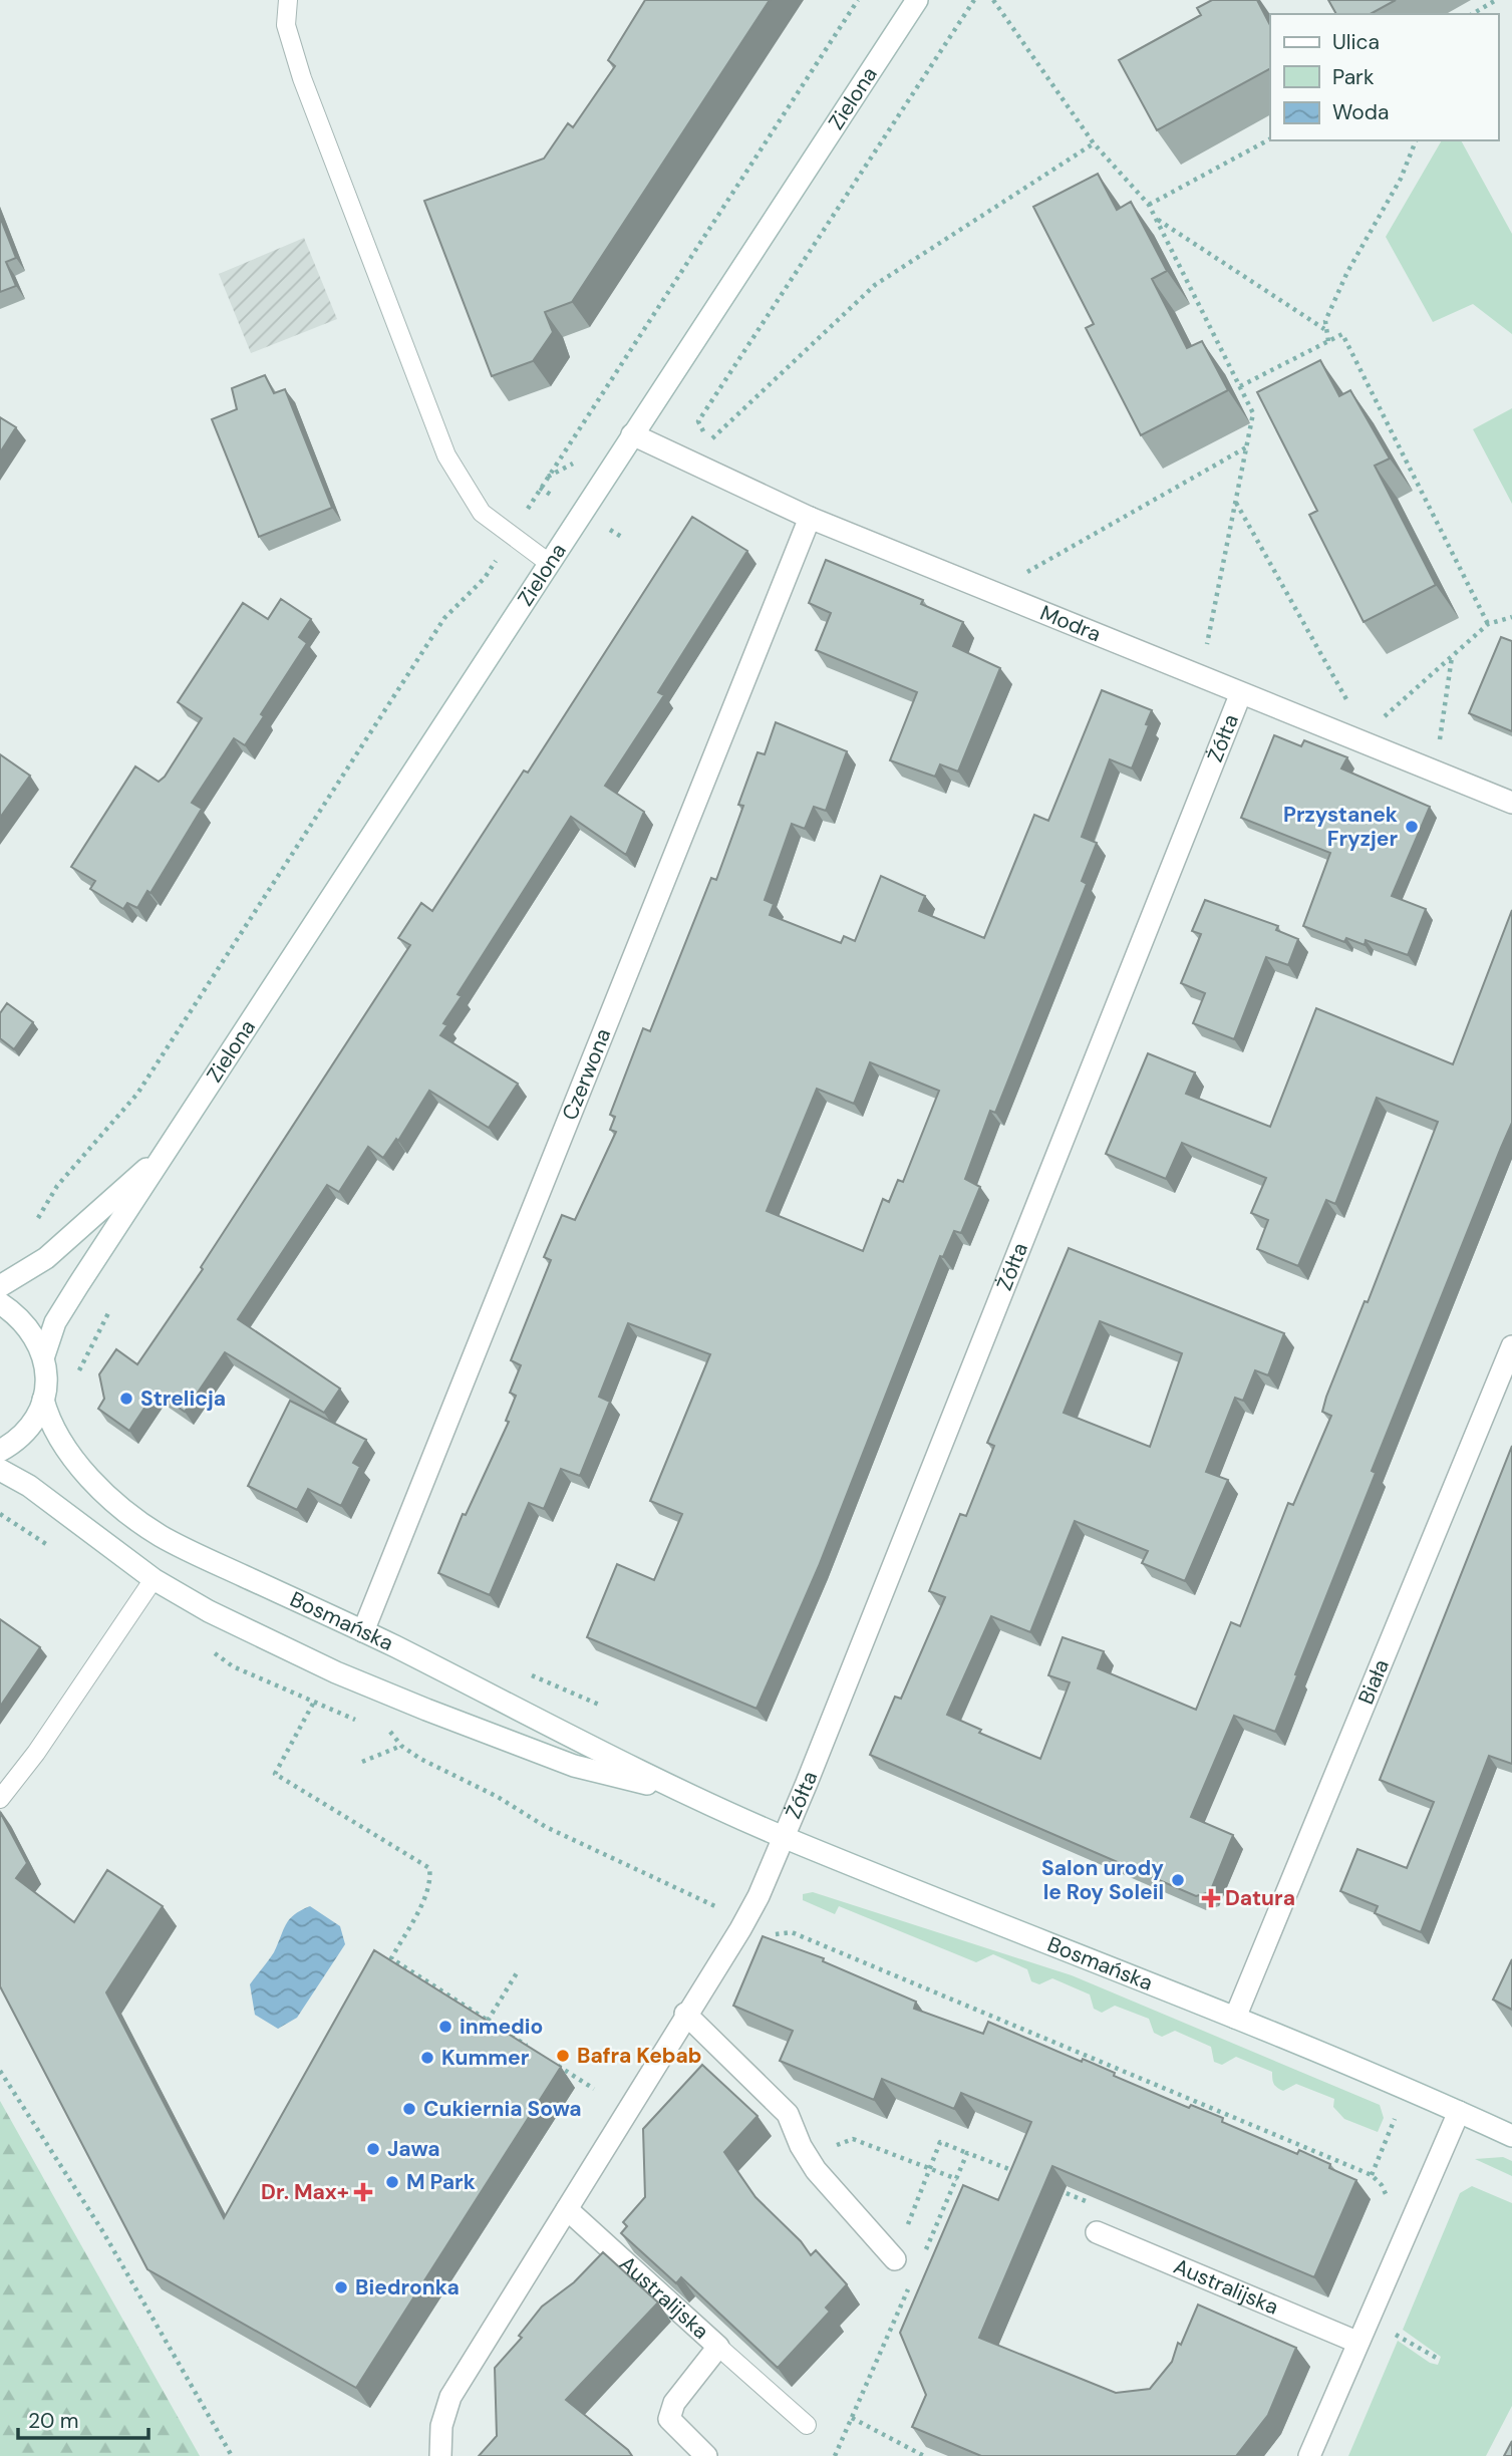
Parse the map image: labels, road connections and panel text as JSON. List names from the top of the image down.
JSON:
{
  "streets": {
    "street": [
      "Zielona",
      "Modra",
      "Żółta",
      "Czerwona",
      "Bosmańska",
      "Biała",
      "Australijska"
    ]
  },
  "crossings": [
    ["Zielona", "Modra"],
    ["Modra", "Żółta"],
    ["Modra", "Czerwona"],
    ["Żółta", "Bosmańska"],
    ["Czerwona", "Bosmańska"],
    ["Bosmańska", "Biała"]
  ],
  "places": {
    "other": [
      "Przystanek Fryzjer",
      "Strelicja",
      "Salon urody le Roy Soleil",
      "inmedio",
      "Bafra Kebab",
      "Kummer",
      "Cukiernia Sowa",
      "Jawa",
      "M Park",
      "Biedronka"
    ],
    "health": ["Datura", "Dr. Max+"]
  },
  "legend": ["Ulica", "Park", "Woda"],
  "scale_bar": "20 m"
}
